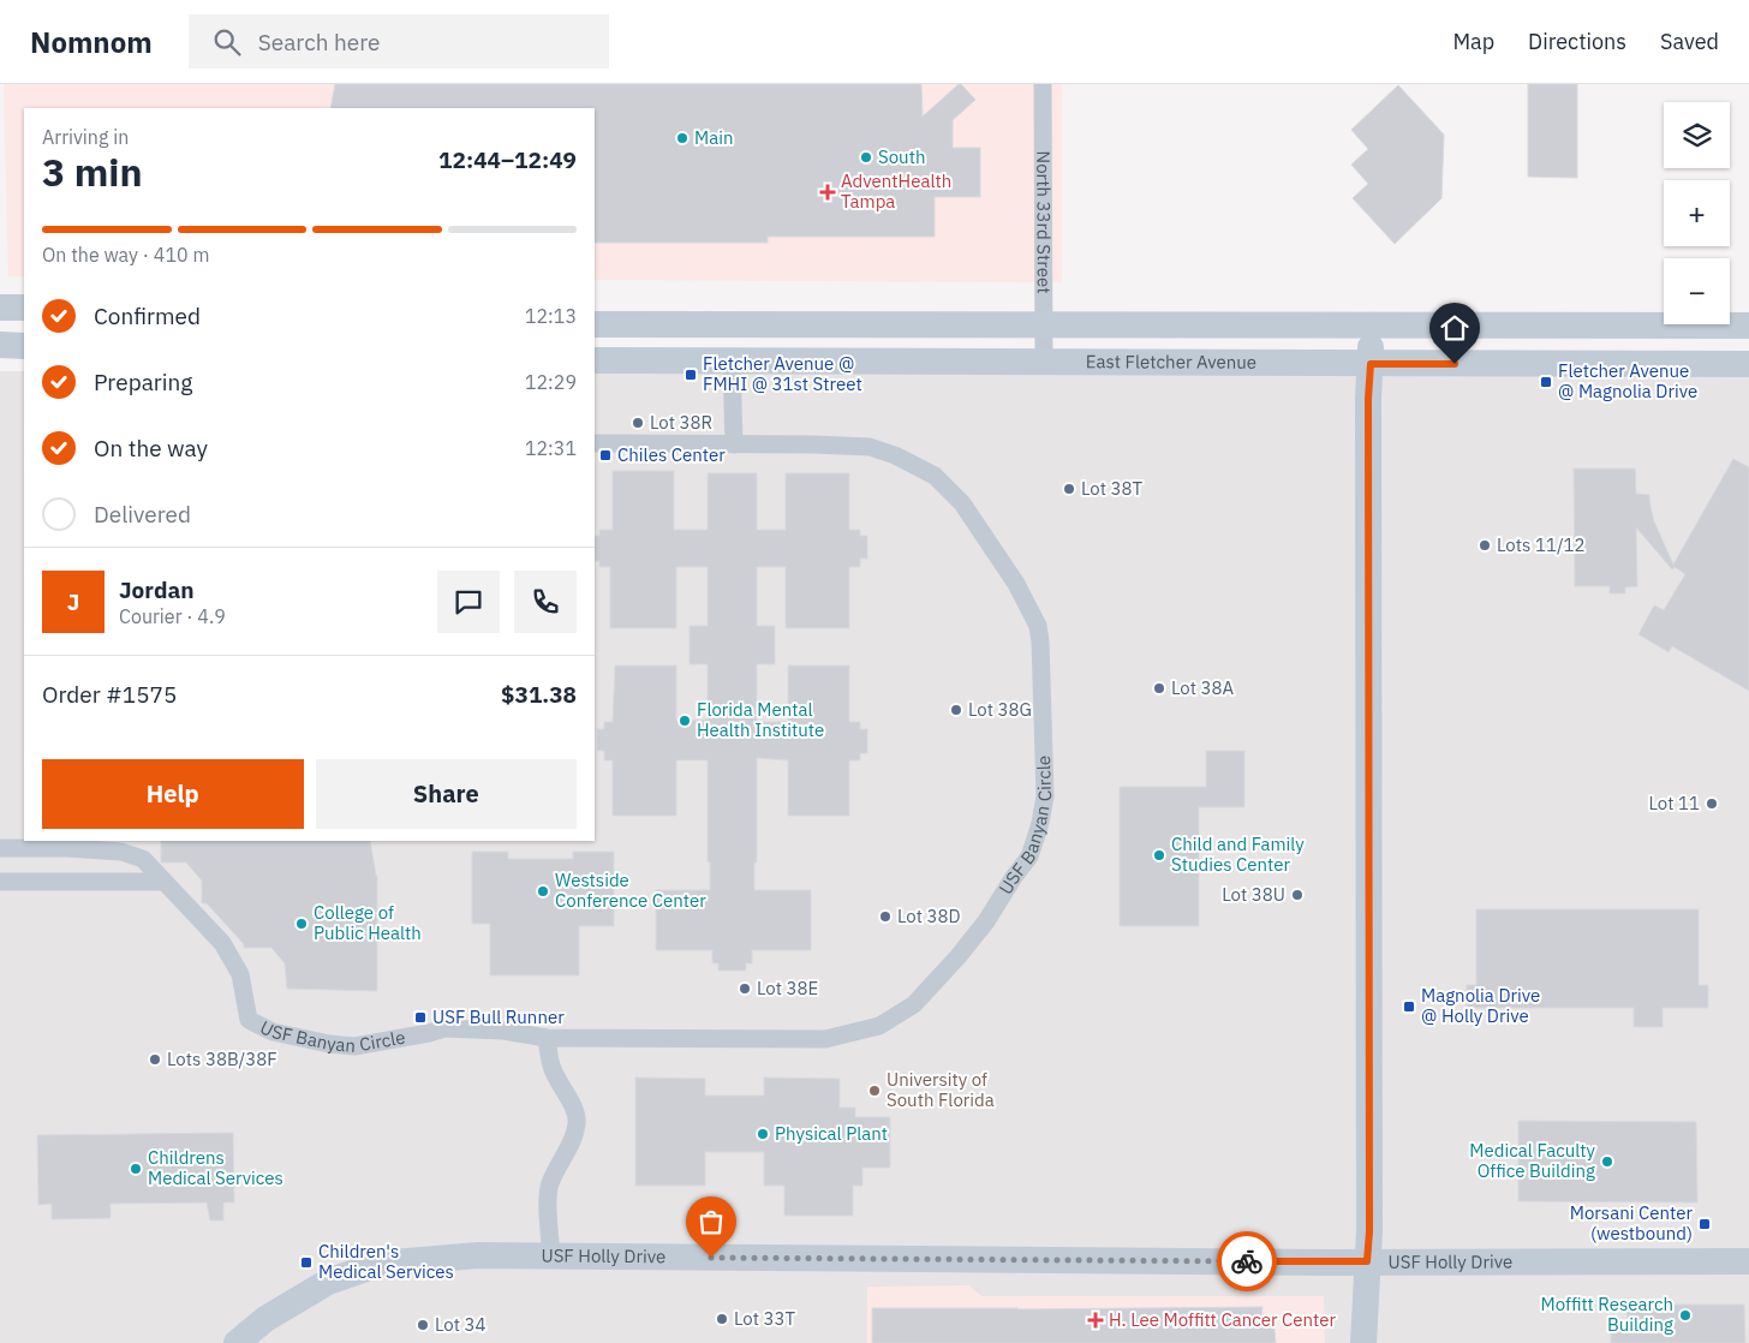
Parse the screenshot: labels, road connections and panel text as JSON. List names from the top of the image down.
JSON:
{
  "streets": {
    "street": [
      "North 33rd Street",
      "East Fletcher Avenue",
      "USF Banyan Circle",
      "USF Holly Drive"
    ]
  },
  "crossings": [
    ["North 33rd Street", "East Fletcher Avenue"]
  ],
  "places": {
    "other": [
      "Main",
      "South",
      "Lot 38R",
      "Lot 38T",
      "Lots 11/12",
      "Lot 38A",
      "Lot 38G",
      "Florida Mental Health Institute",
      "Lot 11",
      "Child and Family Studies Center",
      "Westside Conference Center",
      "Lot 38U",
      "Lot 38D",
      "College of Public Health",
      "Lot 38E",
      "Lots 38B/38F",
      "University of South Florida",
      "Physical Plant",
      "Medical Faculty Office Building",
      "Childrens Medical Services",
      "Moffitt Research Building",
      "Lot 33T",
      "Lot 34"
    ],
    "health": ["AdventHealth Tampa", "H. Lee Moffitt Cancer Center"],
    "transit": [
      "Fletcher Avenue @ FMHI @ 31st Street",
      "Fletcher Avenue @ Magnolia Drive",
      "Chiles Center",
      "Magnolia Drive @ Holly Drive",
      "USF Bull Runner",
      "Morsani Center (westbound)",
      "Children's Medical Services"
    ]
  },
  "page": {
    "header": "Nomnom",
    "search": "Search here",
    "nav": ["Map", "Directions", "Saved"],
    "map_buttons": ["+", "−"],
    "heading": ["3 min", "Arriving in", "12:44–12:49"],
    "panel": [
      "Jordan",
      "Courier · 4.9",
      "Order #1575",
      "$31.38"
    ],
    "bar": "On the way · 410 m",
    "list": [
      ["Confirmed", "12:13"],
      ["Preparing", "12:29"],
      ["On the way", "12:31"],
      "Delivered"
    ],
    "round": "J",
    "buttons": ["Help", "Share"]
  }
}
